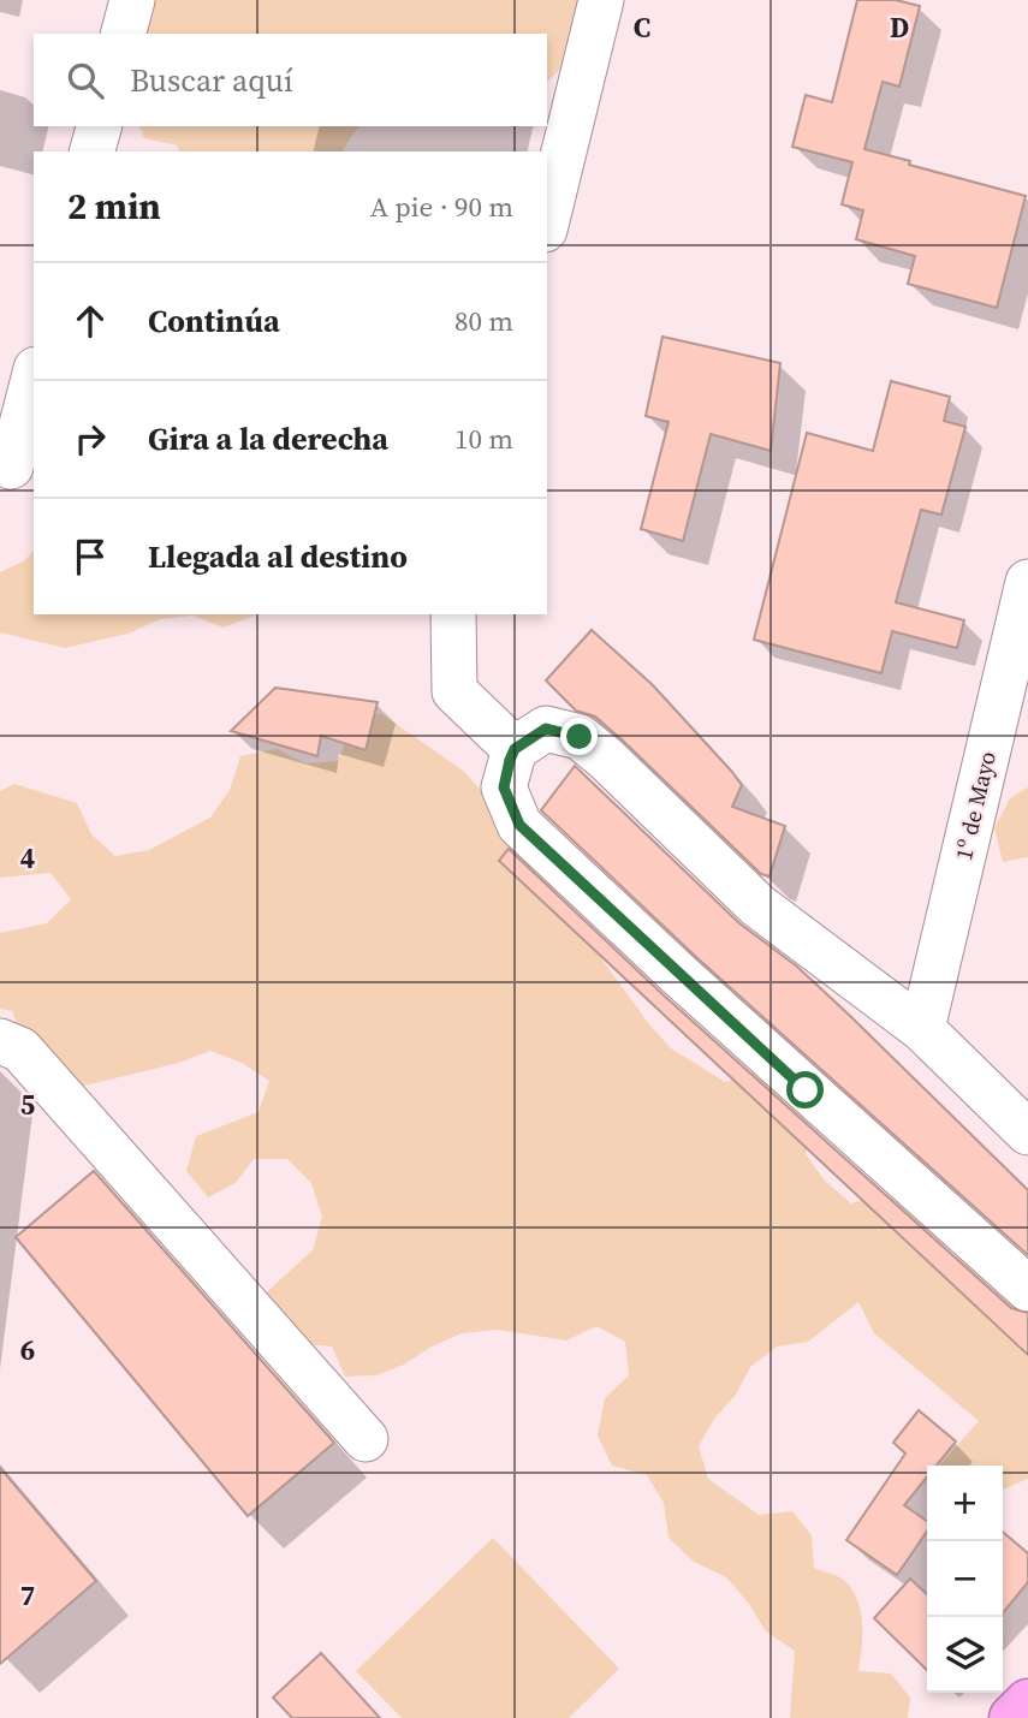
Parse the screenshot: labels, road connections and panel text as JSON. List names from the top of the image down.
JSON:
{
  "streets": {
    "street": ["1º de Mayo"]
  },
  "page": {
    "search": "Buscar aquí",
    "heading": ["2 min", "A pie · 90 m"],
    "list": [
      ["Continúa", "80 m"],
      ["Gira a la derecha", "10 m"],
      "Llegada al destino"
    ],
    "map_buttons": ["+", "−"]
  },
  "grid": {
    "columns": ["C", "D"],
    "rows": [
      "4",
      "5",
      "6",
      "7"
    ]
  }
}
